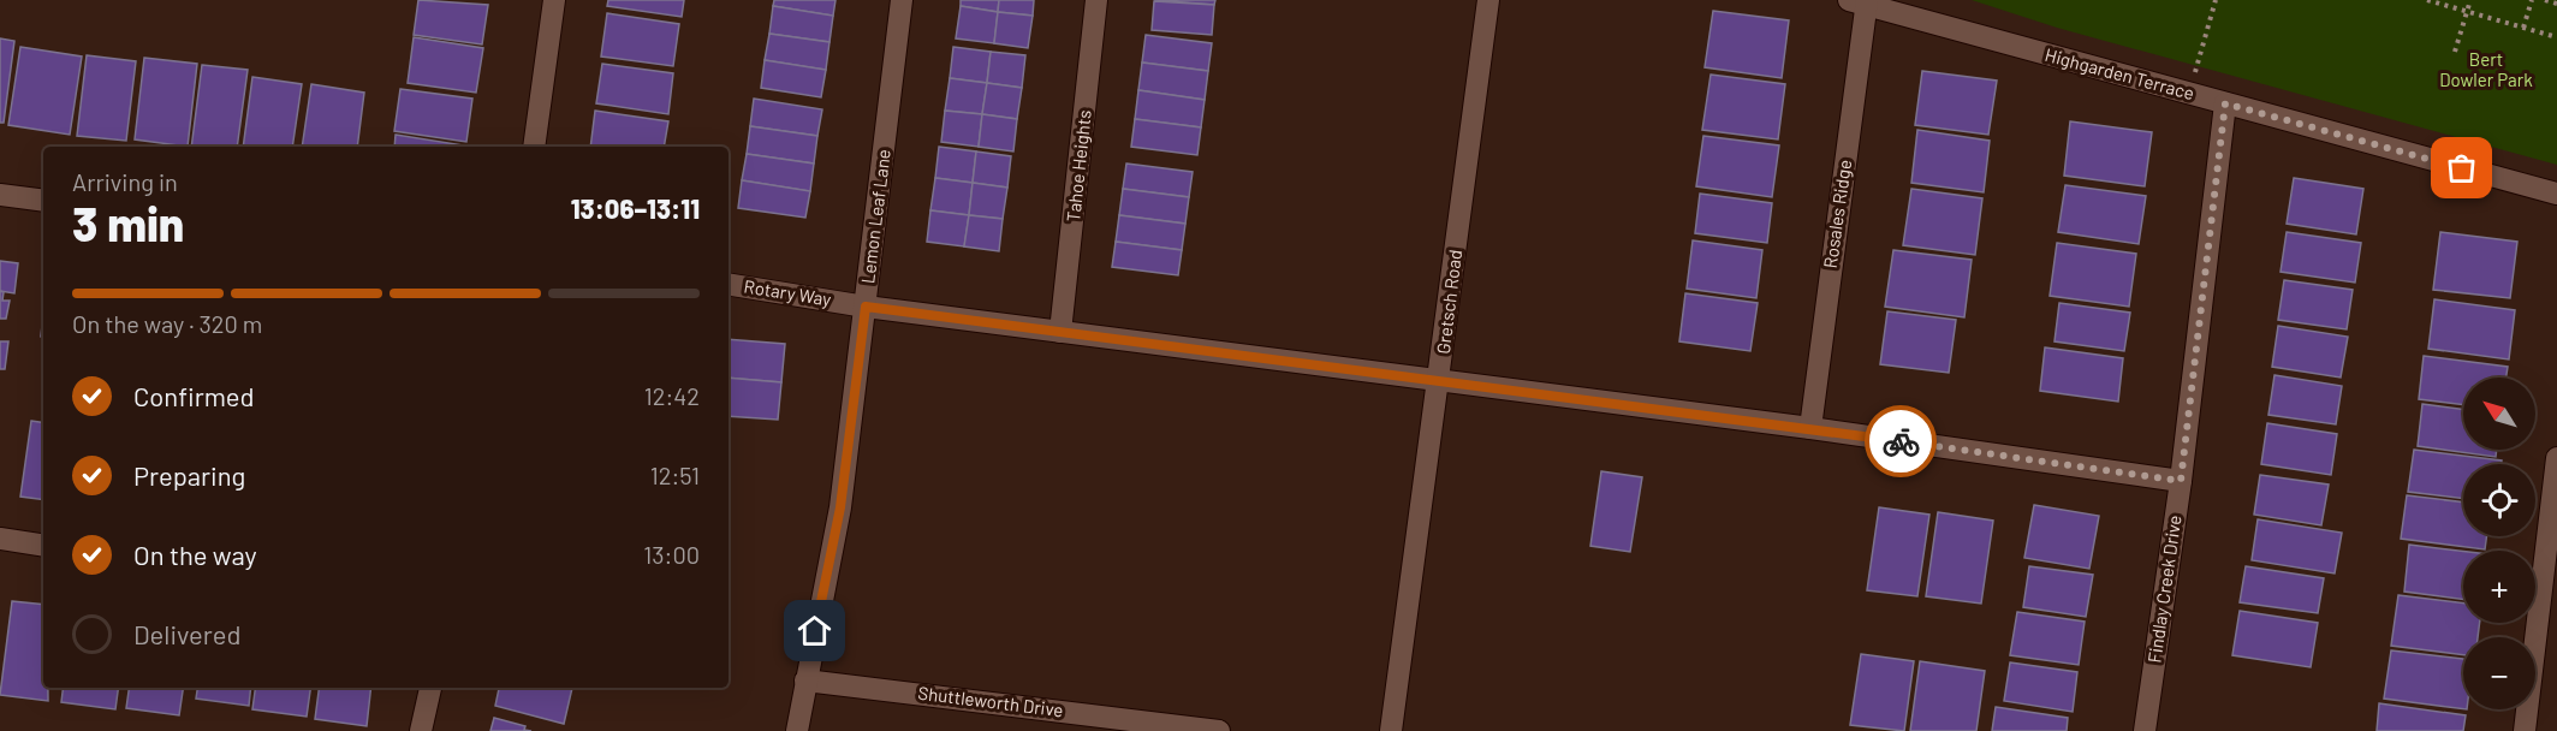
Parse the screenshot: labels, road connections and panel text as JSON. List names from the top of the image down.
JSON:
{
  "streets": {
    "street": [
      "Highgarden Terrace",
      "Tahoe Heights",
      "Rosales Ridge",
      "Lemon Leaf Lane",
      "Rotary Way",
      "Gretsch Road",
      "Findlay Creek Drive",
      "Shuttleworth Drive"
    ]
  },
  "crossings": [
    ["Highgarden Terrace", "Rosales Ridge"],
    ["Highgarden Terrace", "Findlay Creek Drive"],
    ["Tahoe Heights", "Rotary Way"],
    ["Rosales Ridge", "Rotary Way"],
    ["Lemon Leaf Lane", "Rotary Way"],
    ["Lemon Leaf Lane", "Shuttleworth Drive"],
    ["Rotary Way", "Gretsch Road"],
    ["Rotary Way", "Findlay Creek Drive"]
  ],
  "parks": ["Bert Dowler Park"],
  "north": "top left",
  "page": {
    "heading": ["3 min", "Arriving in", "13:06–13:11"],
    "bar": "On the way · 320 m",
    "list": [
      ["Confirmed", "12:42"],
      ["Preparing", "12:51"],
      ["On the way", "13:00"],
      "Delivered"
    ],
    "map_buttons": ["+", "−"]
  }
}
